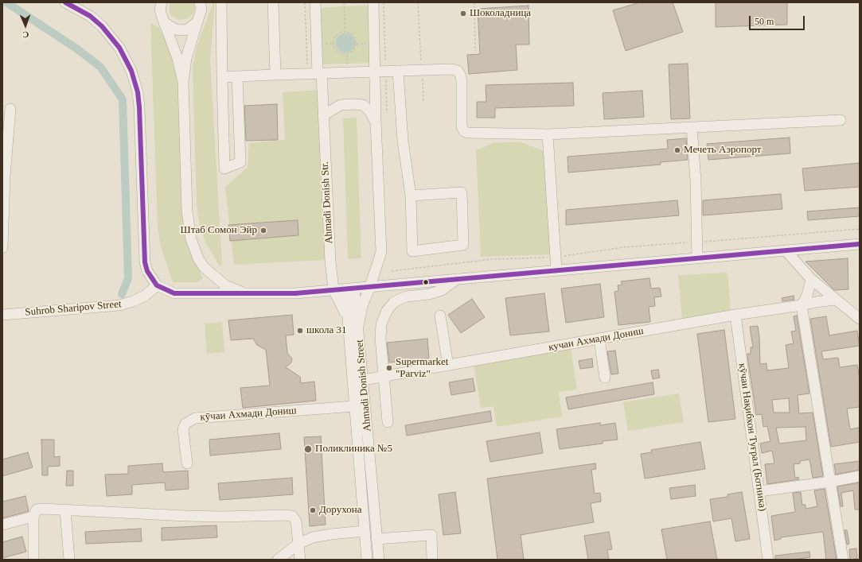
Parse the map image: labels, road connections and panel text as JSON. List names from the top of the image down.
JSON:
{
  "streets": {
    "street": [
      "Ahmadi Donish Str.",
      "Suhrob Sharipov Street",
      "кучаи Ахмади Дониш",
      "Ahmadi Donish Street",
      "кӯчаи Ахмади Дониш",
      "кӯчаи Нақибхон Туғрал (Ботника)"
    ]
  },
  "crossings": [
    ["Ahmadi Donish Str.", "Ahmadi Donish Street"],
    ["кучаи Ахмади Дониш", "Ahmadi Donish Street"],
    ["кучаи Ахмади Дониш", "кӯчаи Нақибхон Туғрал (Ботника)"],
    ["Ahmadi Donish Street", "кӯчаи Ахмади Дониш"]
  ],
  "places": [
    "Шоколадница",
    "Мечеть Аэропорт",
    "Штаб Сомон Эйр",
    "школа 31",
    "Supermarket \"Parviz\"",
    "Поликлиника №5",
    "Дорухона"
  ],
  "scale_bar": "50 m",
  "north": "bottom"
}
